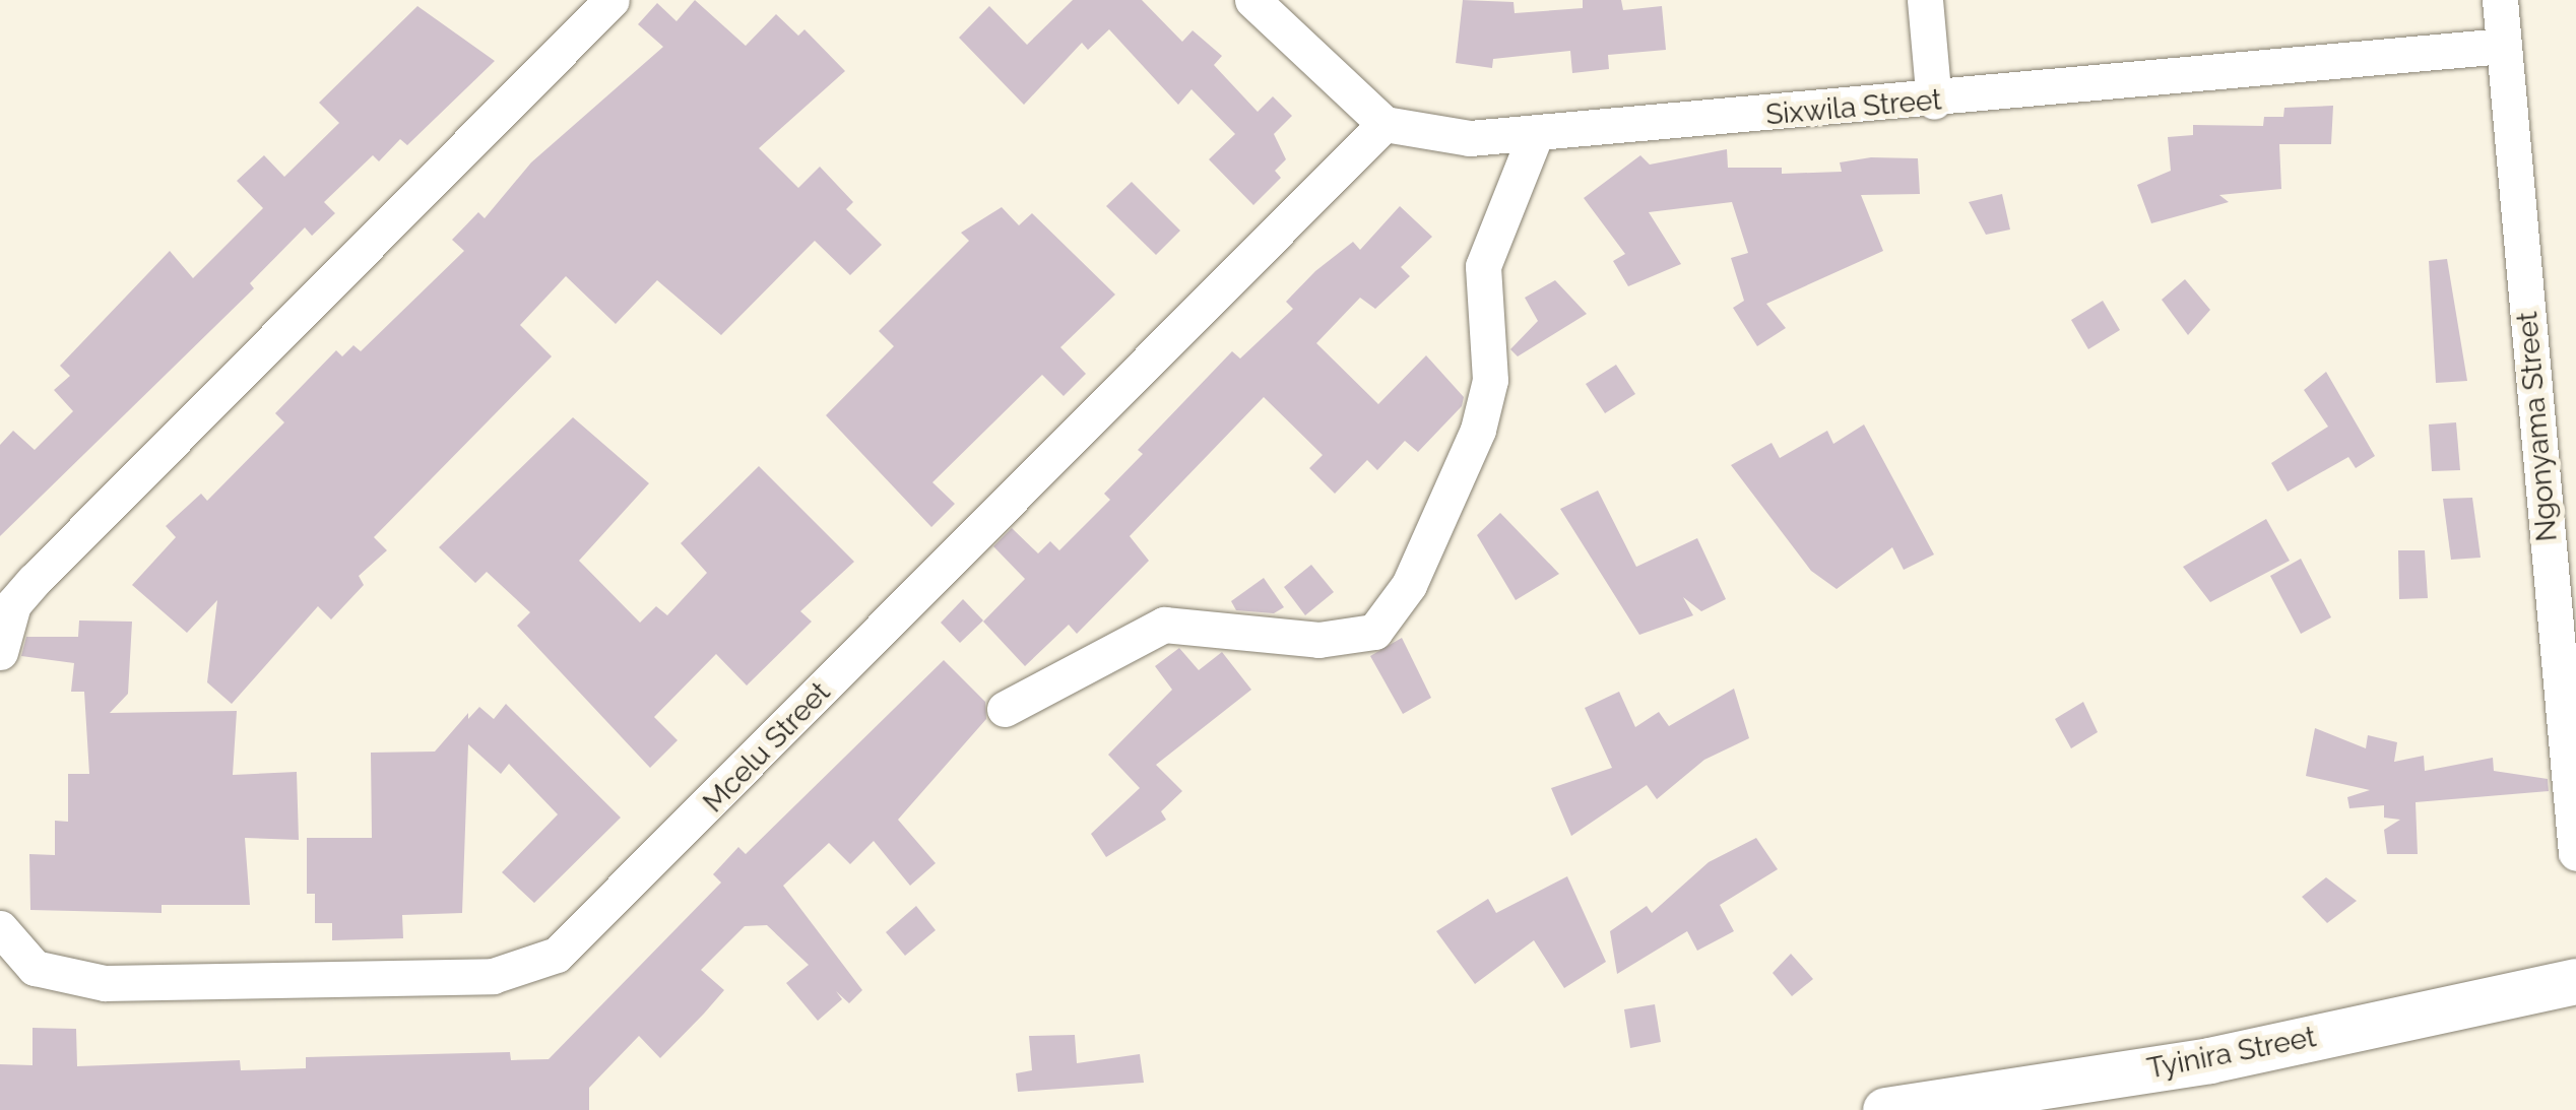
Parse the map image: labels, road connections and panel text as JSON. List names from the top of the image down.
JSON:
{
  "streets": {
    "street": [
      "Sixwila Street",
      "Ngonyama Street",
      "Mcelu Street",
      "Tyinira Street"
    ]
  },
  "crossings": [
    ["Sixwila Street", "Ngonyama Street"],
    ["Sixwila Street", "Mcelu Street"]
  ]
}
